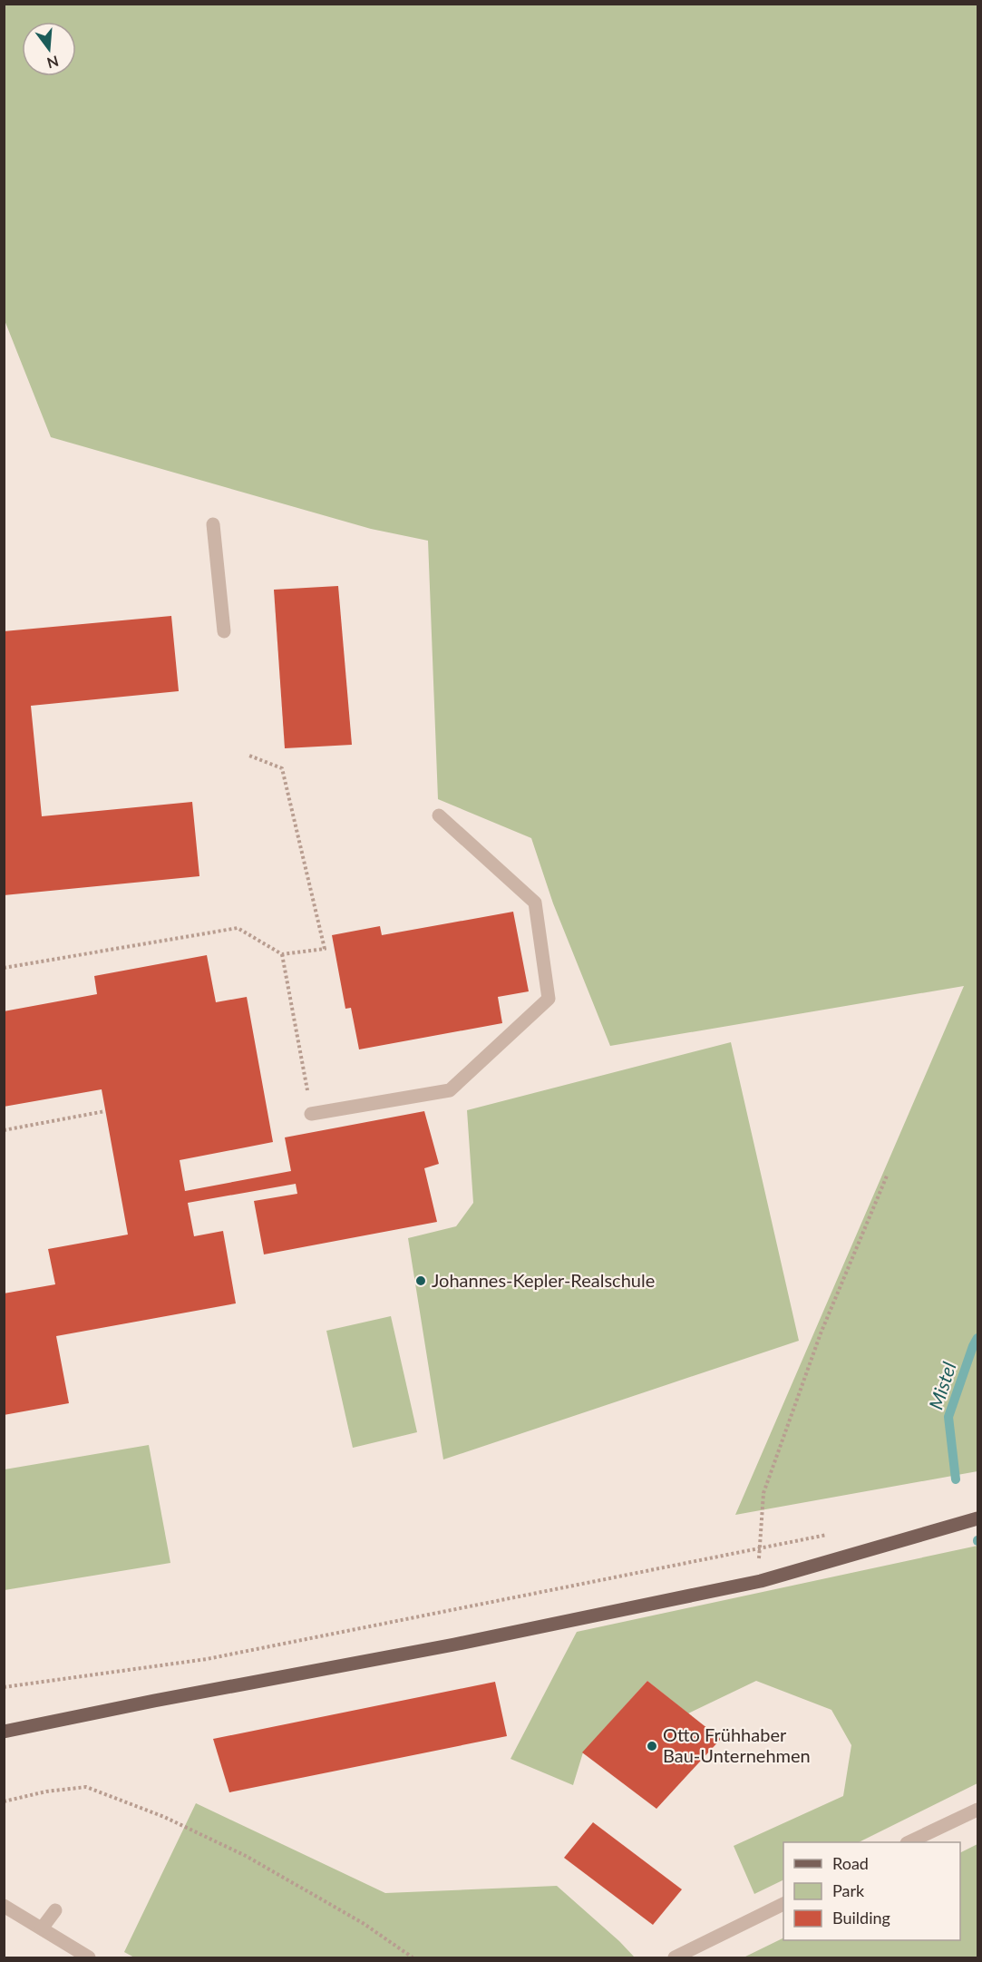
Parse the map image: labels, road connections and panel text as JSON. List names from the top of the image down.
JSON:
{
  "water": ["Mistel"],
  "places": ["Johannes-Kepler-Realschule", "Otto Frühhaber Bau-Unternehmen"],
  "legend": ["Road", "Park", "Building"],
  "north": "bottom"
}
